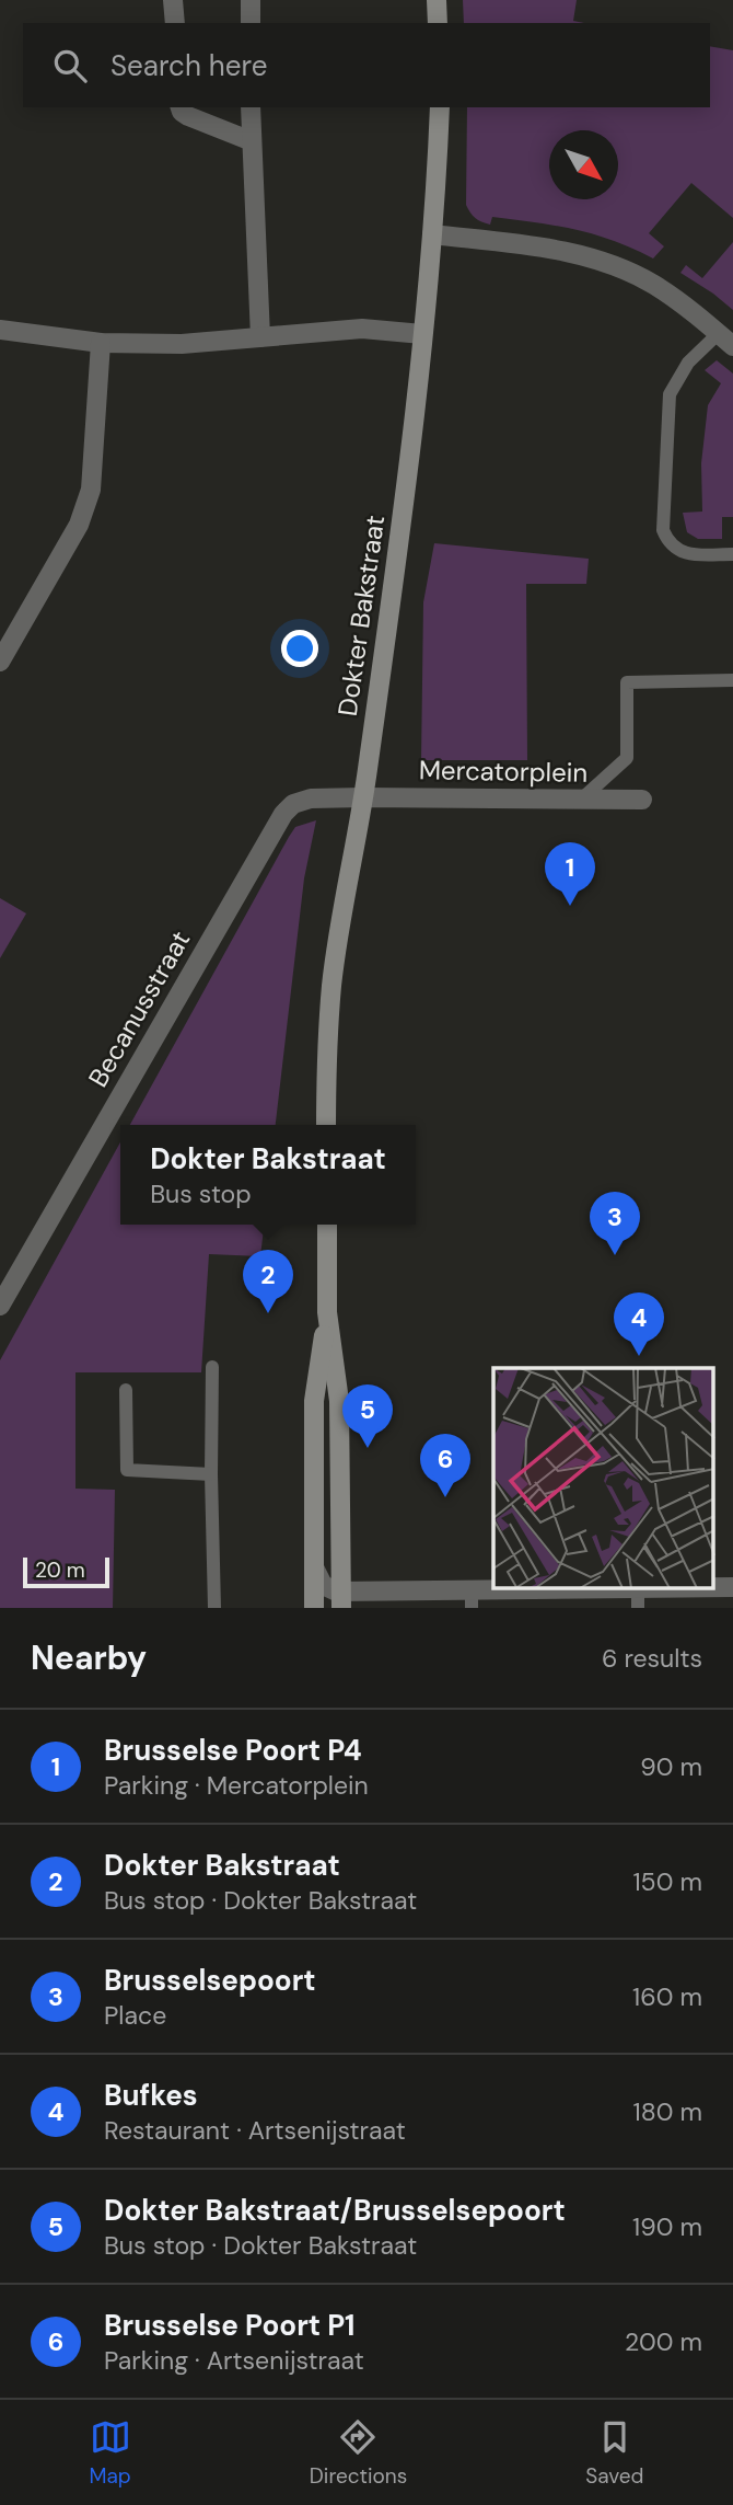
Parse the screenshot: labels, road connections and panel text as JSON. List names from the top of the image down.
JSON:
{
  "streets": {
    "street": ["Dokter Bakstraat", "Mercatorplein", "Becanusstraat"]
  },
  "crossings": [
    ["Dokter Bakstraat", "Mercatorplein"],
    ["Dokter Bakstraat", "Becanusstraat"],
    ["Mercatorplein", "Becanusstraat"]
  ],
  "scale_bar": "20 m",
  "north": "bottom right",
  "page": {
    "search": "Search here",
    "pins": [
      "1",
      "3",
      "2",
      "4",
      "5",
      "6"
    ],
    "popup": ["Dokter Bakstraat", "Bus stop"],
    "scale": "20 m",
    "heading": ["Nearby", "6 results"],
    "list": [
      {
        "mark": "1",
        "name": "Brusselse Poort P4",
        "note": "Parking · Mercatorplein",
        "value": "90 m"
      },
      {
        "mark": "2",
        "name": "Dokter Bakstraat",
        "note": "Bus stop · Dokter Bakstraat",
        "value": "150 m"
      },
      {
        "mark": "3",
        "name": "Brusselsepoort",
        "note": "Place",
        "value": "160 m"
      },
      {
        "mark": "4",
        "name": "Bufkes",
        "note": "Restaurant · Artsenijstraat",
        "value": "180 m"
      },
      {
        "mark": "5",
        "name": "Dokter Bakstraat/Brusselsepoort",
        "note": "Bus stop · Dokter Bakstraat",
        "value": "190 m"
      },
      {
        "mark": "6",
        "name": "Brusselse Poort P1",
        "note": "Parking · Artsenijstraat",
        "value": "200 m"
      }
    ],
    "nav": ["Map", "Directions", "Saved"]
  }
}
